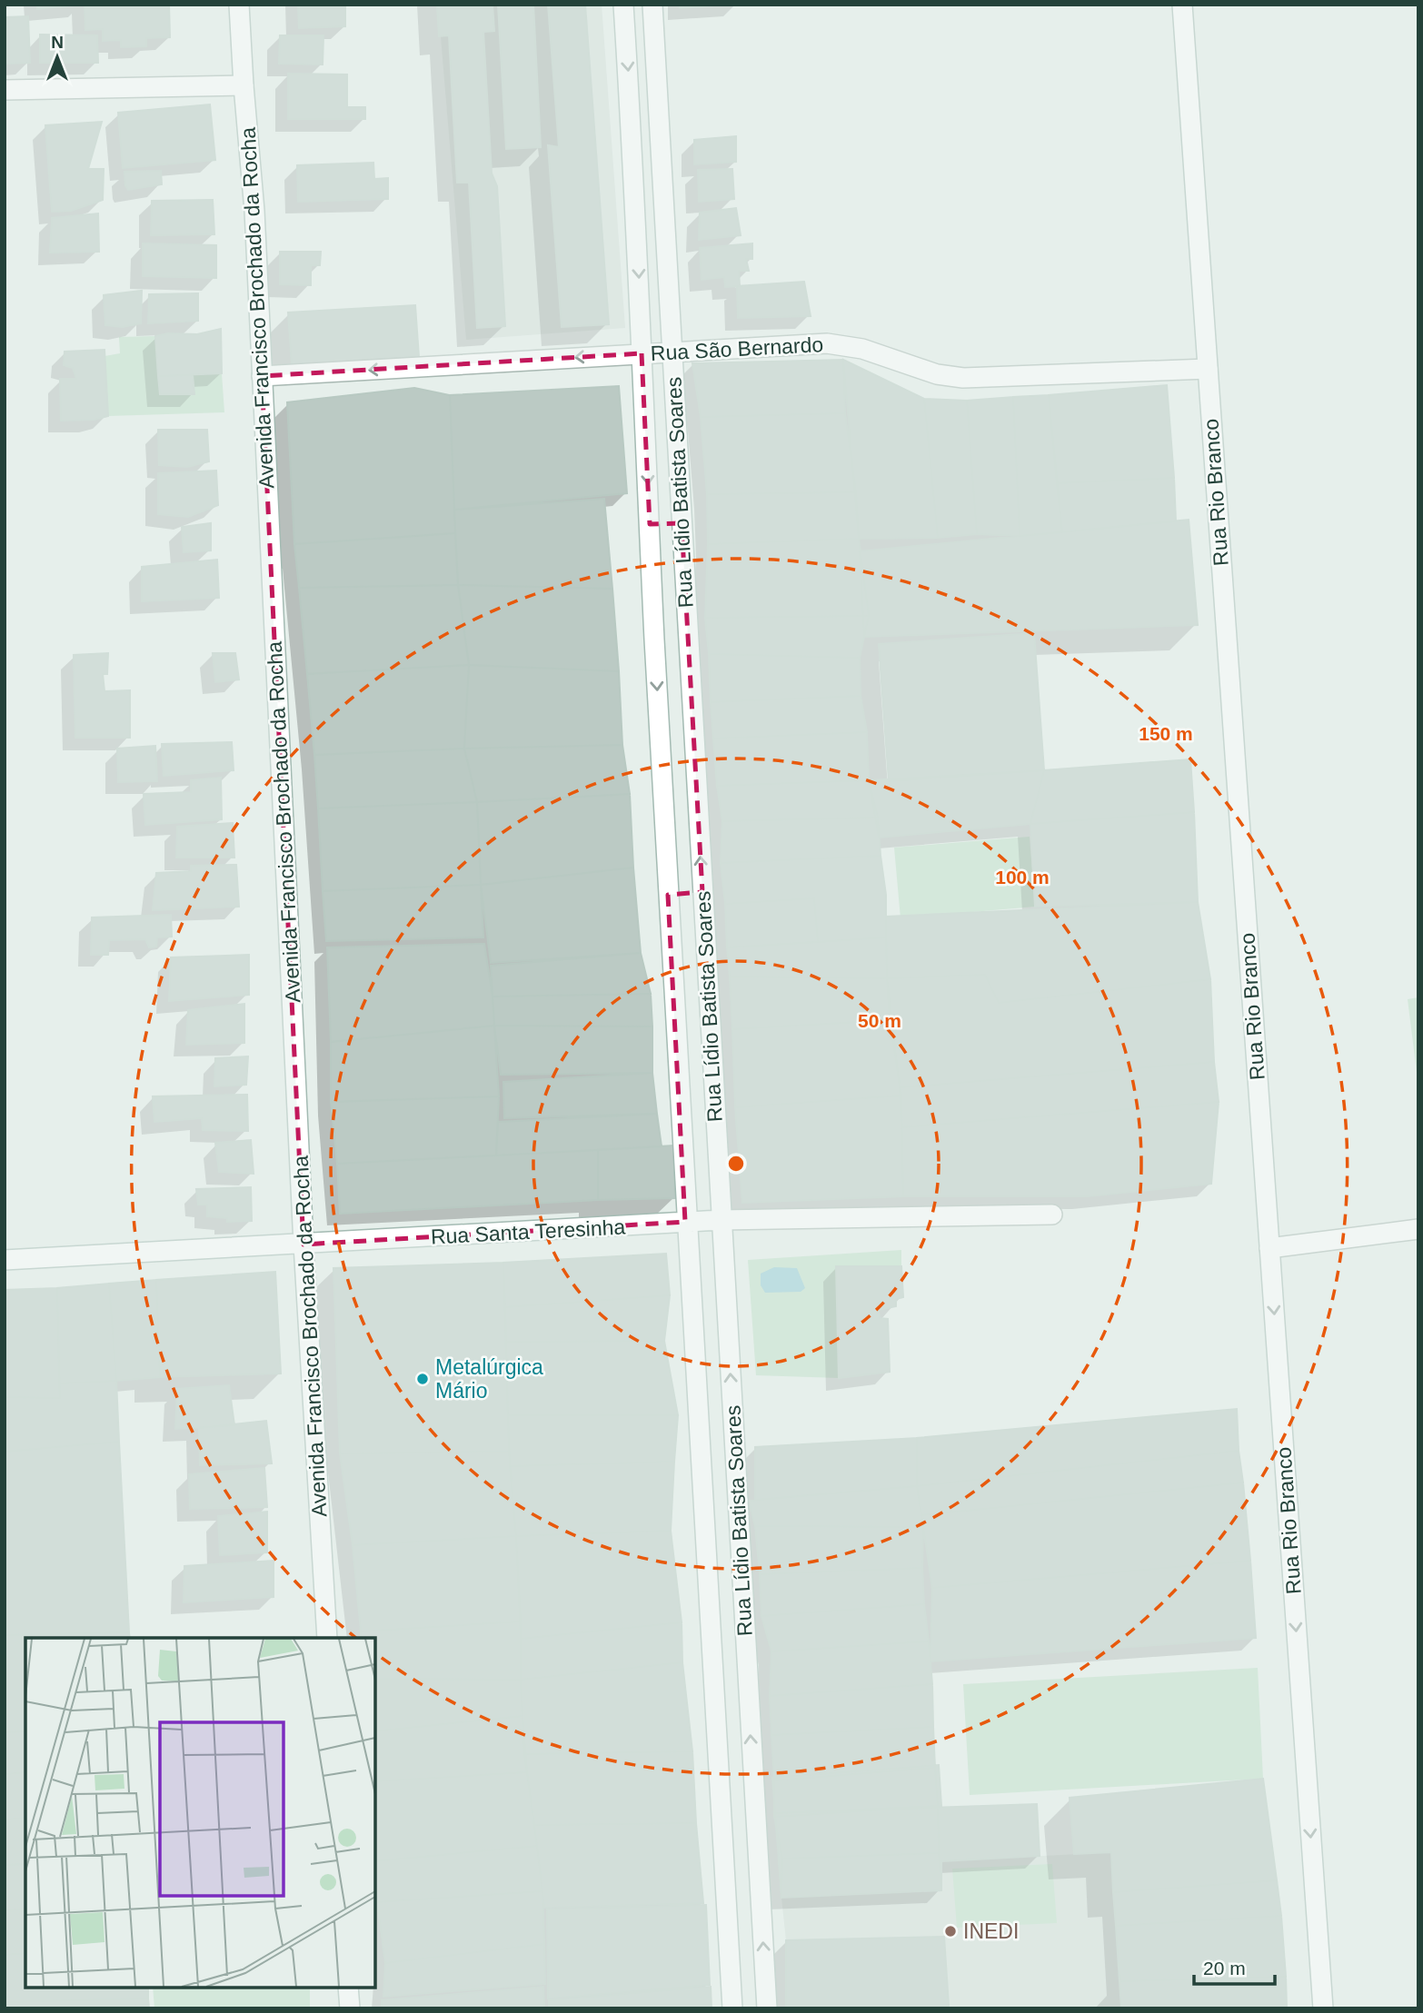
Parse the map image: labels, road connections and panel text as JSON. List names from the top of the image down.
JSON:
{
  "streets": {
    "street": [
      "Avenida Francisco Brochado da Rocha",
      "Rua São Bernardo",
      "Rua Lídio Batista Soares",
      "Rua Rio Branco",
      "Rua Santa Teresinha"
    ]
  },
  "crossings": [
    ["Avenida Francisco Brochado da Rocha", "Rua São Bernardo"],
    ["Avenida Francisco Brochado da Rocha", "Rua Santa Teresinha"],
    ["Rua São Bernardo", "Rua Lídio Batista Soares"],
    ["Rua São Bernardo", "Rua Rio Branco"],
    ["Rua Lídio Batista Soares", "Rua Santa Teresinha"]
  ],
  "one_way": ["Rua São Bernardo", "Rua Rio Branco"],
  "places": ["Metalúrgica Mário", "INEDI"],
  "scale_bar": "20 m",
  "north": "top",
  "rings": ["150 m", "100 m", "50 m"]
}
